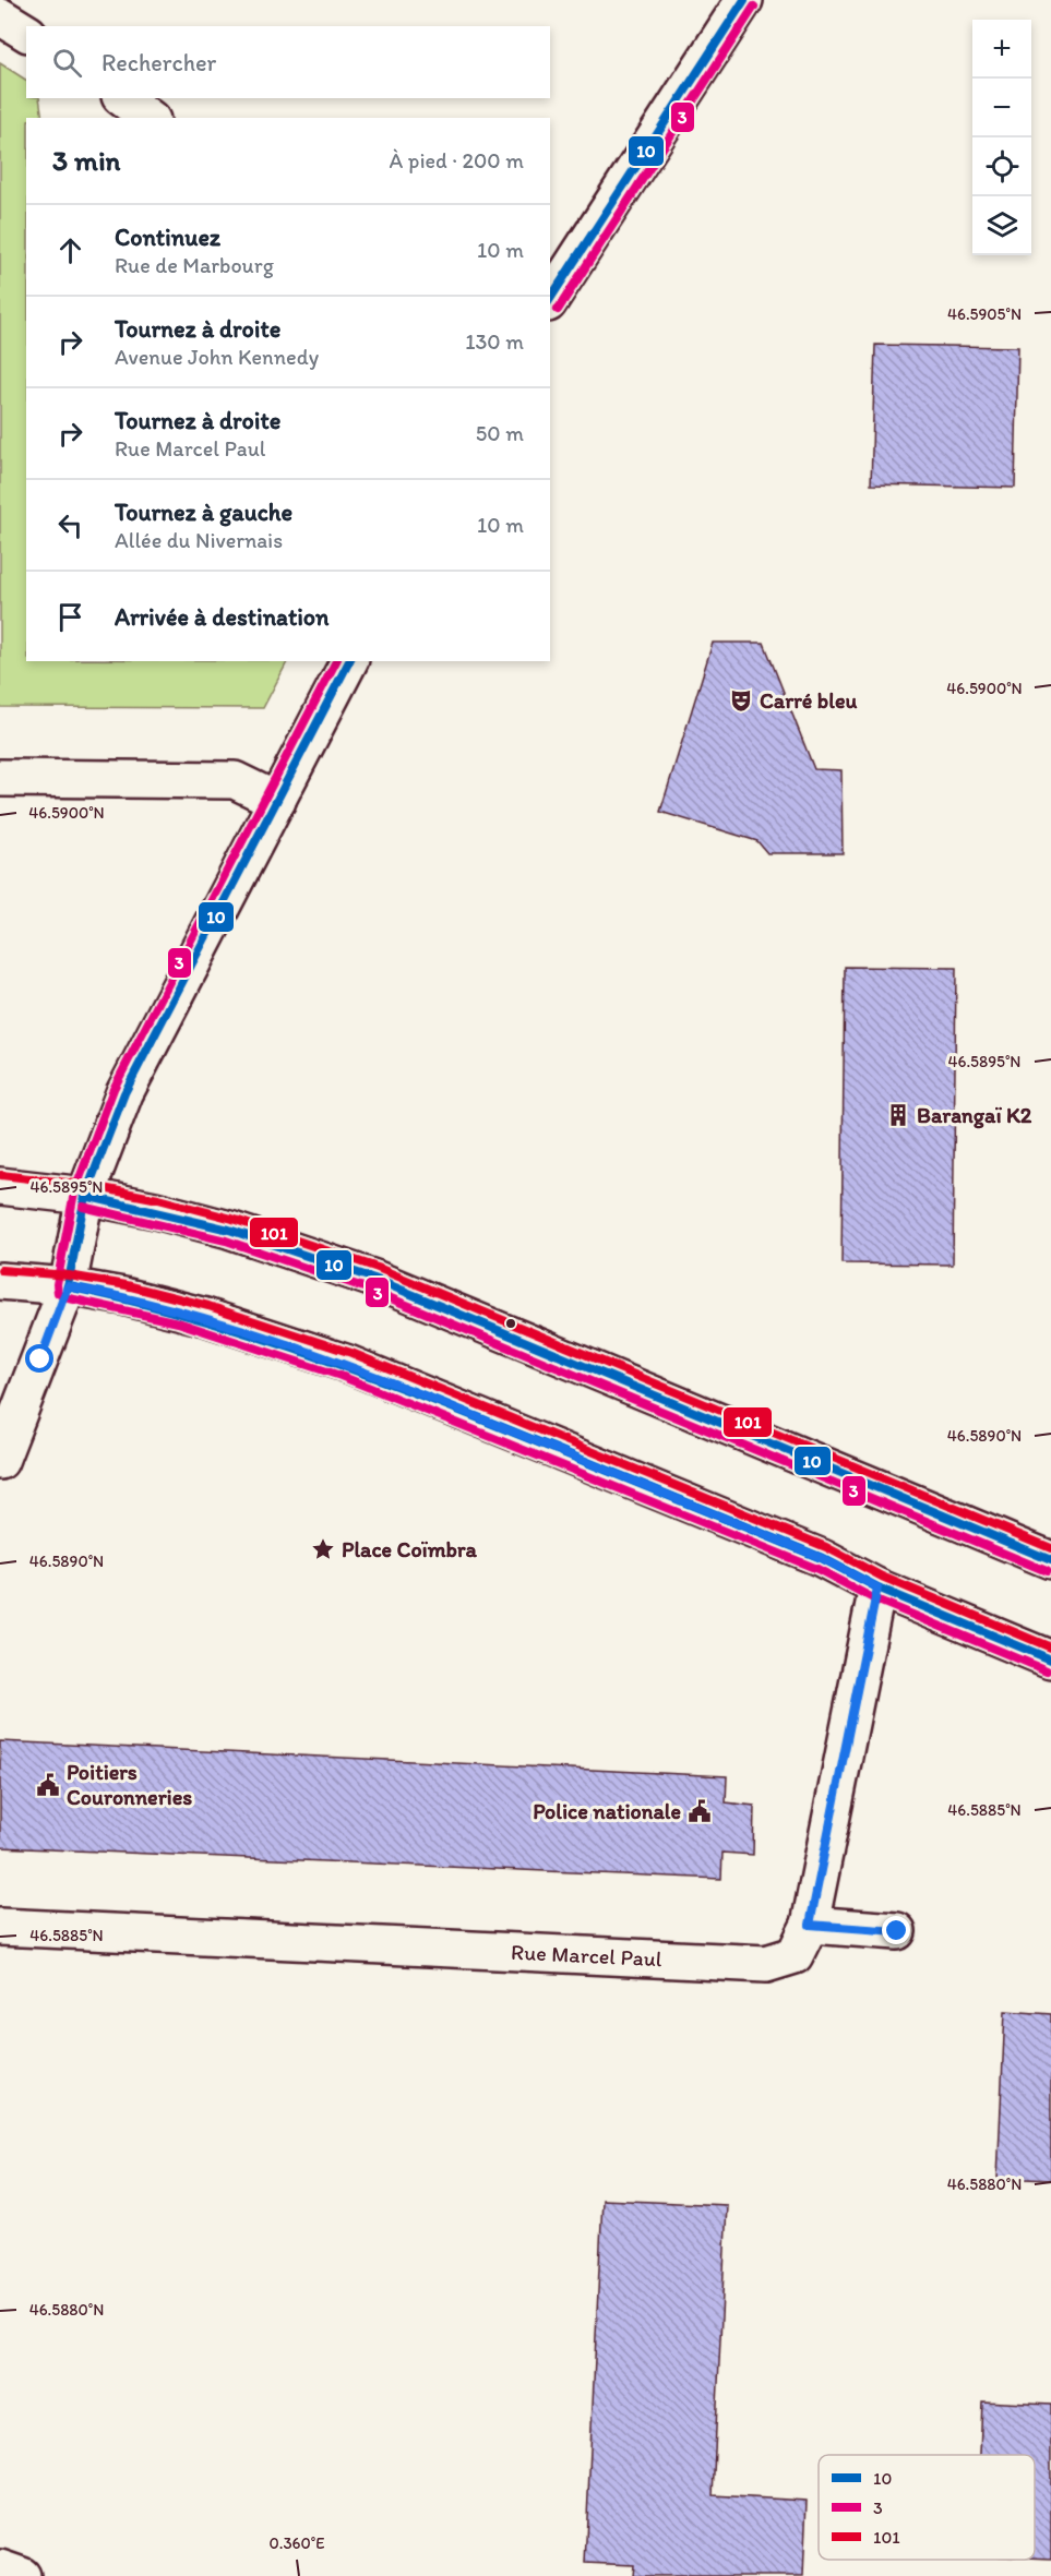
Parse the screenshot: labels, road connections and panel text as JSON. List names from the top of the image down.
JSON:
{
  "streets": {
    "street": ["Rue Marcel Paul"]
  },
  "places": {
    "theatre": ["Carré bleu"],
    "building": ["Barangaï K2"],
    "place": ["Place Coïmbra"],
    "public building": ["Poitiers Couronneries", "Police nationale"]
  },
  "lines": ["transit line 10", "transit line 3", "transit line 101"],
  "legend": ["10", "3", "101"],
  "page": {
    "map_buttons": ["+", "−"],
    "search": "Rechercher",
    "heading": ["3 min", "À pied · 200 m"],
    "list": [
      ["Continuez", "Rue de Marbourg", "10 m"],
      ["Tournez à droite", "Avenue John Kennedy", "130 m"],
      ["Tournez à droite", "Rue Marcel Paul", "50 m"],
      ["Tournez à gauche", "Allée du Nivernais", "10 m"],
      "Arrivée à destination"
    ]
  },
  "coordinates": [
    "46.5905°N",
    "46.5900°N",
    "46.5895°N",
    "46.5890°N",
    "46.5885°N",
    "46.5880°N",
    "0.360°E"
  ]
}
